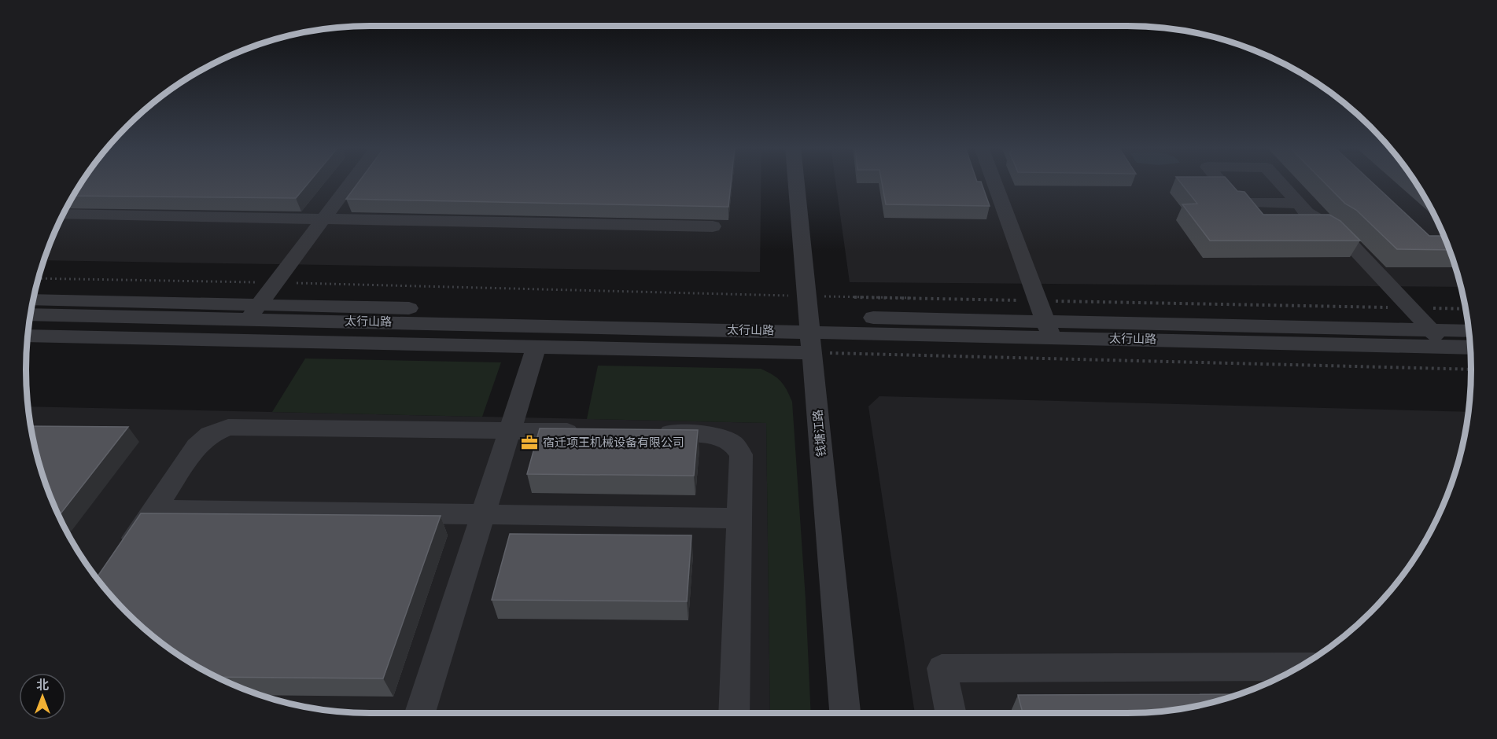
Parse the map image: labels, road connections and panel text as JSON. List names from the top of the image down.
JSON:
{
  "streets": {
    "street": ["太行山路", "钱塘江路"]
  },
  "crossings": [
    ["太行山路", "钱塘江路"]
  ],
  "places": {
    "office": ["宿迁项王机械设备有限公司"]
  },
  "north": "top"
}
